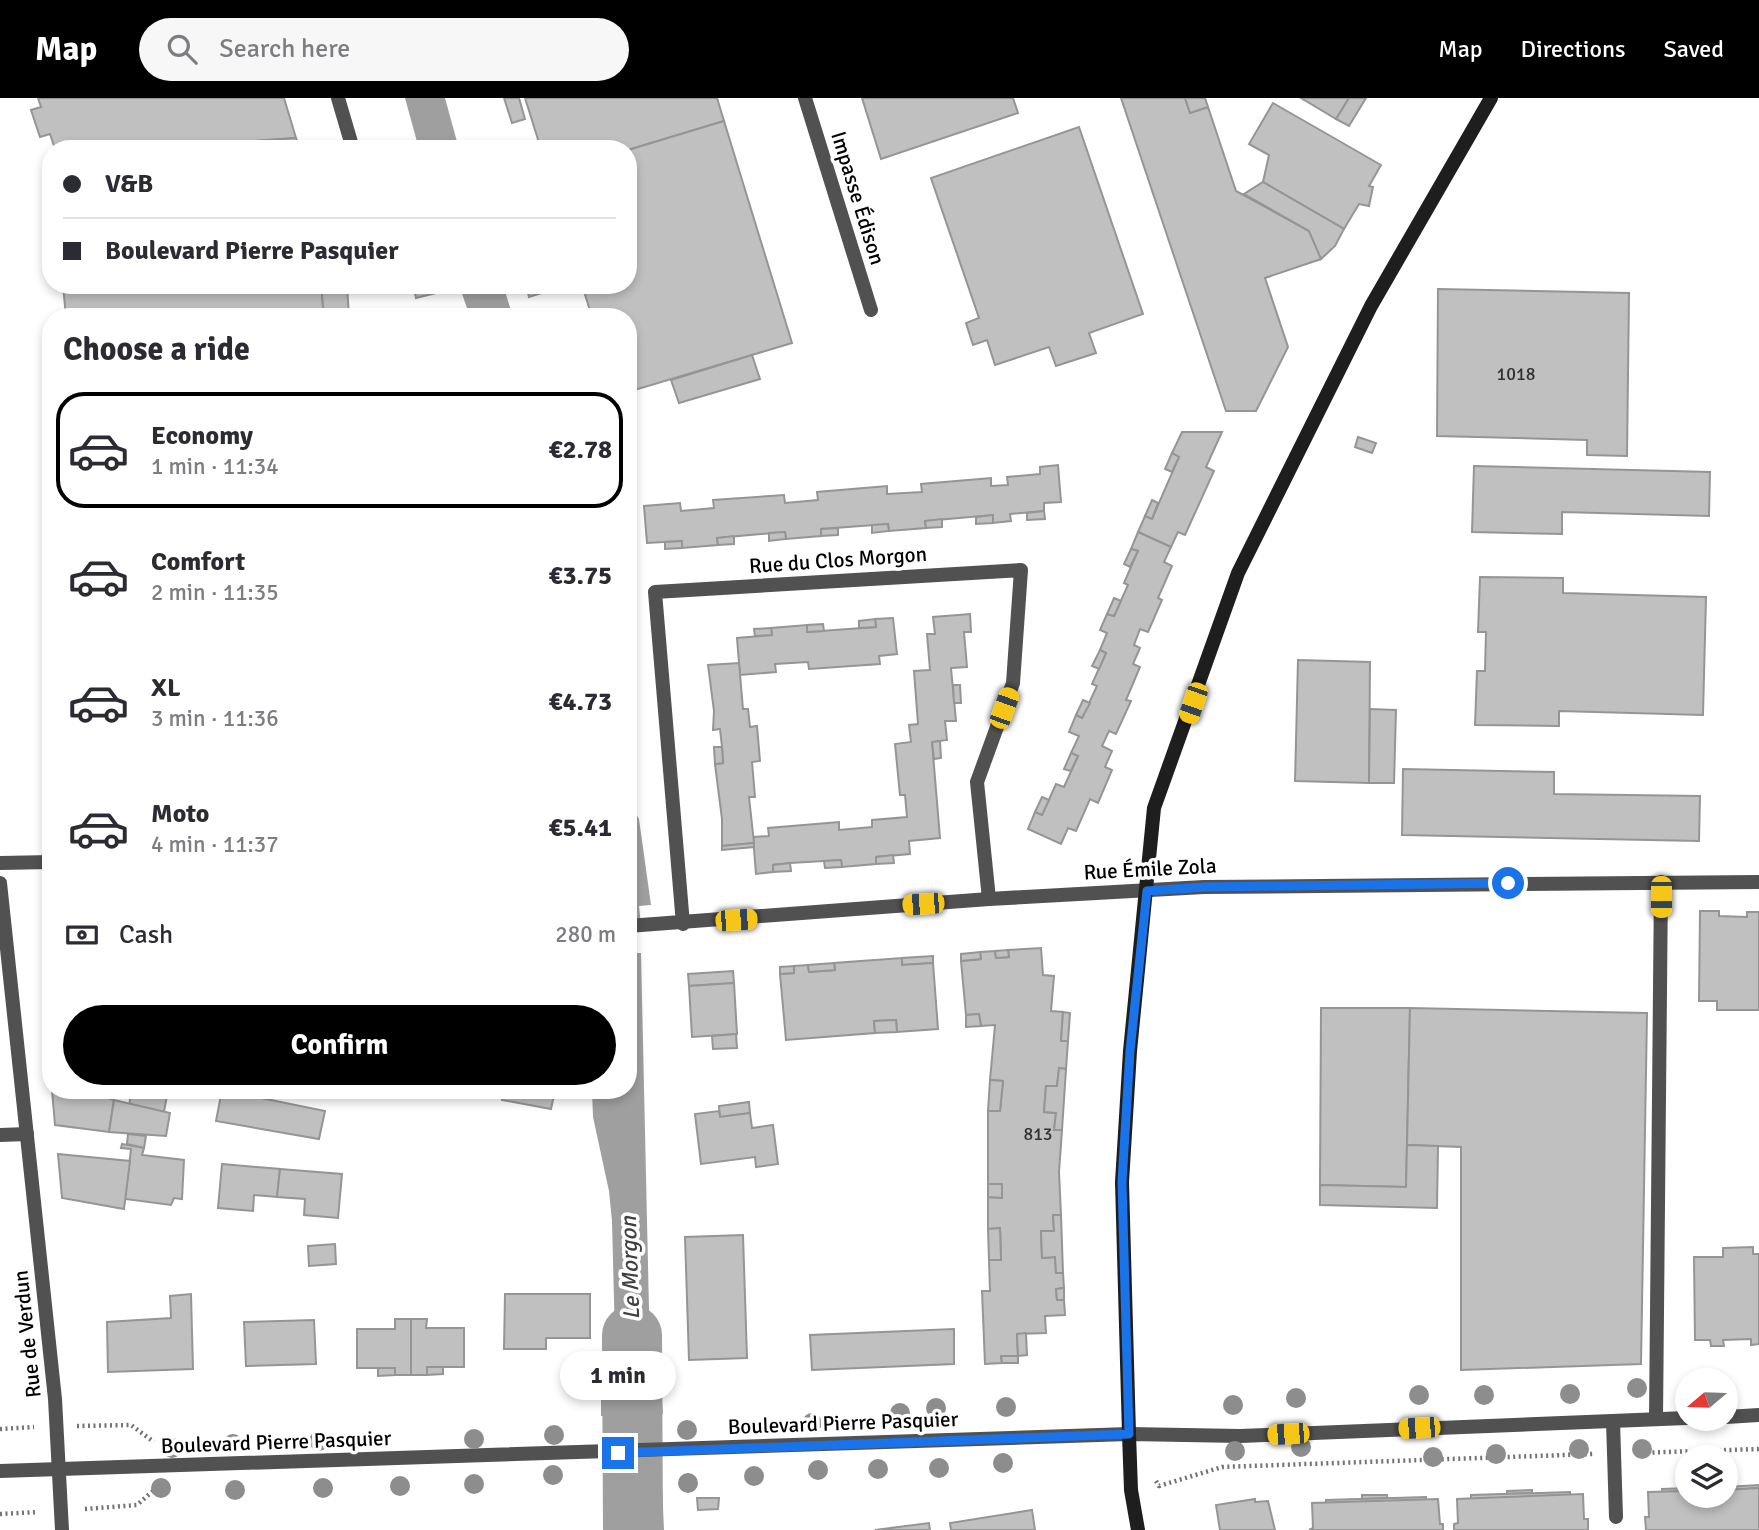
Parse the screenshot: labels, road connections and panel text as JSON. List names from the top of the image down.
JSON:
{
  "streets": {
    "street": [
      "Impasse Édison",
      "Rue du Clos Morgon",
      "Rue Émile Zola",
      "Rue de Verdun",
      "Boulevard Pierre Pasquier"
    ]
  },
  "crossings": [
    ["Rue du Clos Morgon", "Rue Émile Zola"],
    ["Rue de Verdun", "Boulevard Pierre Pasquier"]
  ],
  "water": ["Le Morgon"],
  "house_numbers": ["1018", "813"],
  "north": "left",
  "page": {
    "header": "Map",
    "search": "Search here",
    "nav": ["Map", "Directions", "Saved"],
    "banner": ["V&B", "Boulevard Pierre Pasquier"],
    "heading": "Choose a ride",
    "list": [
      {
        "name": "Economy",
        "note": "1 min · 11:34",
        "value": "€2.78"
      },
      {
        "name": "Comfort",
        "note": "2 min · 11:35",
        "value": "€3.75"
      },
      {
        "name": "XL",
        "note": "3 min · 11:36",
        "value": "€4.73"
      },
      {
        "name": "Moto",
        "note": "4 min · 11:37",
        "value": "€5.41"
      }
    ],
    "pay": ["Cash", "280 m"],
    "buttons": "Confirm",
    "bubble": "1 min"
  }
}
